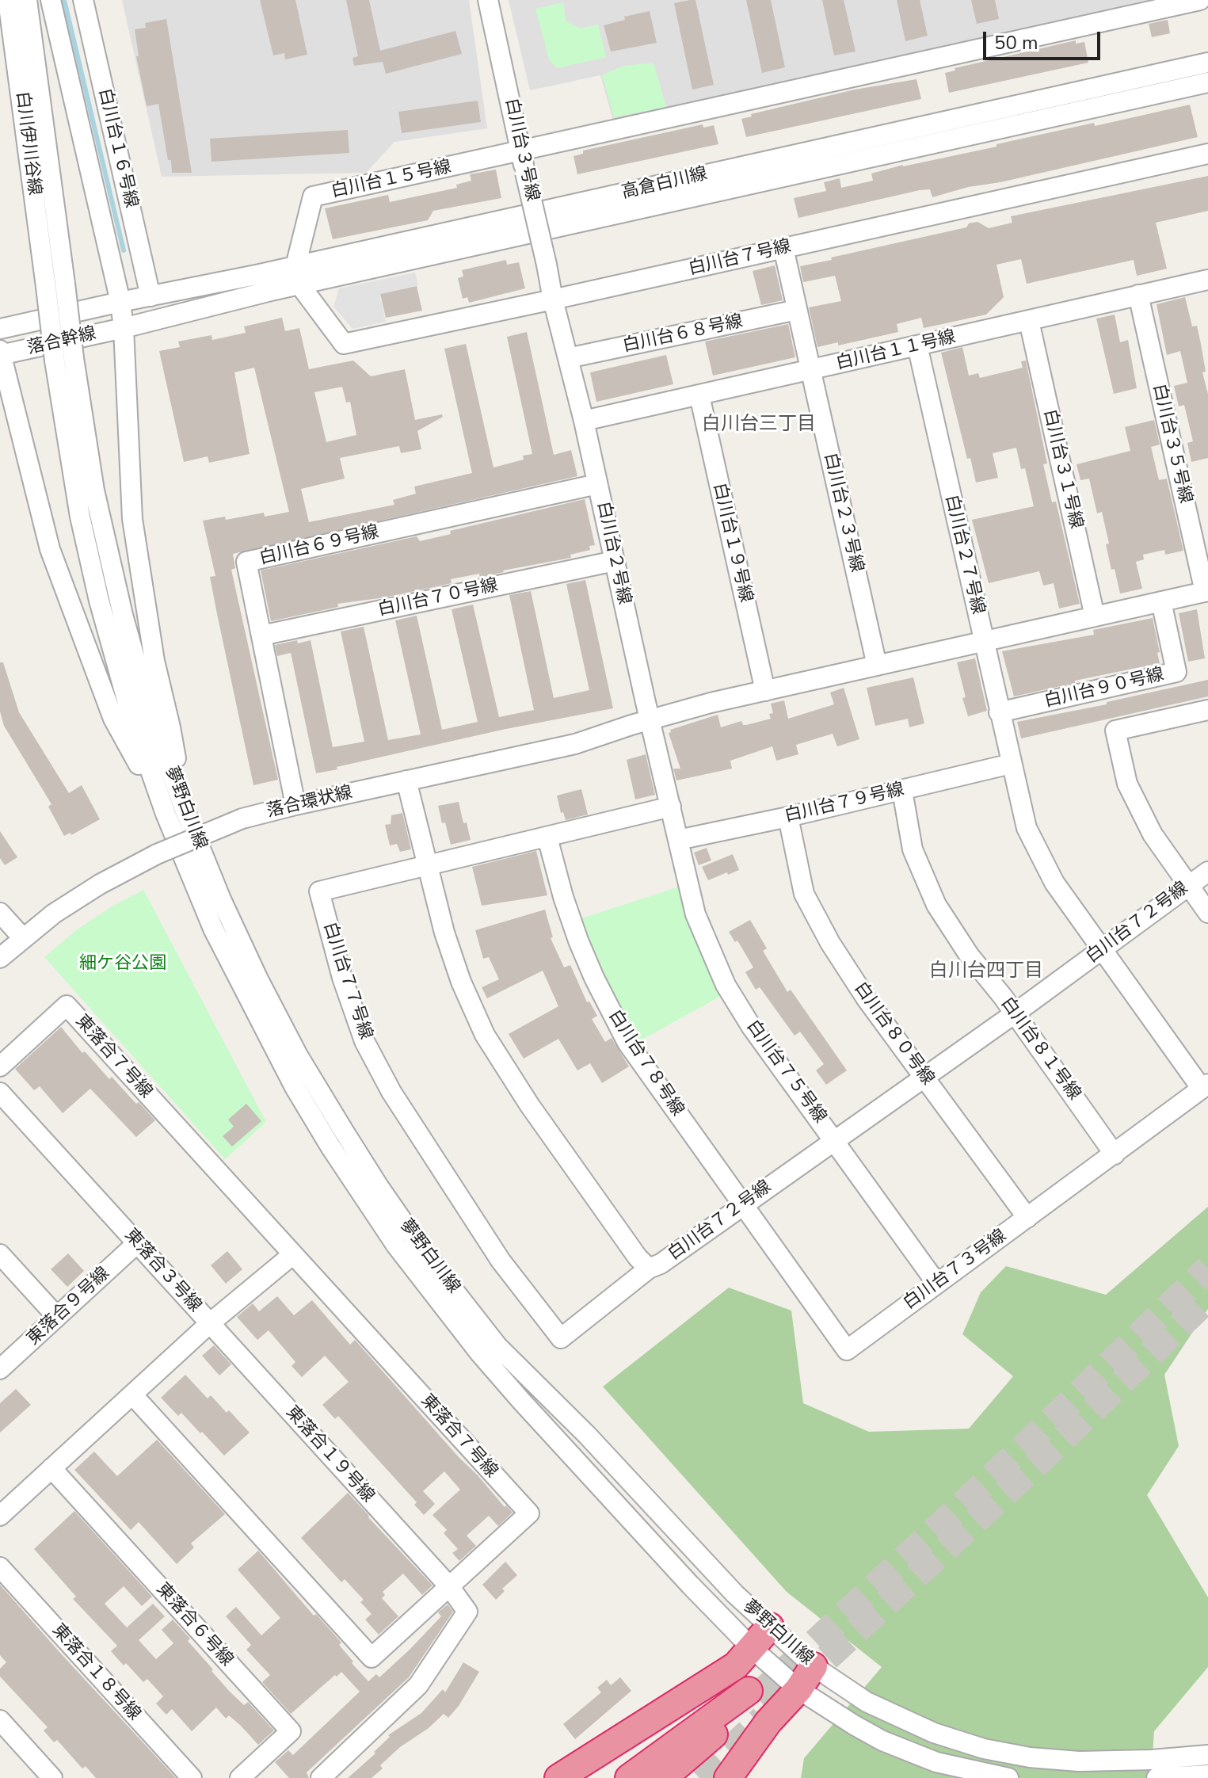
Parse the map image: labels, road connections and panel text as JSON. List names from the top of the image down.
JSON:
{
  "streets": {
    "street": [
      "白川伊川谷線",
      "白川台１６号線",
      "白川台３号線",
      "白川台１５号線",
      "高倉白川線",
      "白川台７号線",
      "白川台６８号線",
      "落合幹線",
      "白川台１１号線",
      "白川台３５号線",
      "白川台３１号線",
      "白川台２３号線",
      "白川台１９号線",
      "白川台６９号線",
      "白川台２号線",
      "白川台２７号線",
      "白川台７０号線",
      "白川台９０号線",
      "落合環状線",
      "白川台７９号線",
      "夢野白川線",
      "白川台７２号線",
      "白川台７７号線",
      "白川台８０号線",
      "白川台８１号線",
      "東落合７号線",
      "白川台７８号線",
      "白川台７５号線",
      "白川台７３号線",
      "東落合３号線",
      "東落合９号線",
      "東落合１９号線",
      "東落合６号線",
      "東落合１８号線"
    ]
  },
  "crossings": [
    ["白川台１６号線", "高倉白川線"],
    ["白川台３号線", "白川台１５号線"],
    ["白川台３号線", "白川台７号線"],
    ["白川台３号線", "白川台２号線"],
    ["白川台１５号線", "高倉白川線"],
    ["白川台１５号線", "白川台７号線"],
    ["高倉白川線", "白川台７号線"],
    ["高倉白川線", "落合幹線"],
    ["白川台７号線", "白川台２３号線"],
    ["白川台７号線", "白川台２号線"],
    ["白川台６８号線", "白川台２３号線"],
    ["白川台６８号線", "白川台２号線"],
    ["白川台１１号線", "白川台３５号線"],
    ["白川台１１号線", "白川台３１号線"],
    ["白川台１１号線", "白川台２３号線"],
    ["白川台１１号線", "白川台１９号線"],
    ["白川台１１号線", "白川台２号線"],
    ["白川台１１号線", "白川台２７号線"],
    ["白川台３５号線", "落合環状線"],
    ["白川台３１号線", "落合環状線"],
    ["白川台２３号線", "落合環状線"],
    ["白川台１９号線", "落合環状線"],
    ["白川台６９号線", "白川台２号線"],
    ["白川台６９号線", "白川台７０号線"],
    ["白川台６９号線", "落合環状線"],
    ["白川台２号線", "白川台７０号線"],
    ["白川台２号線", "落合環状線"],
    ["白川台２号線", "白川台７７号線"],
    ["白川台２号線", "白川台７５号線"],
    ["白川台２７号線", "白川台９０号線"],
    ["白川台２７号線", "落合環状線"],
    ["白川台２７号線", "白川台７９号線"],
    ["白川台２７号線", "白川台７２号線"],
    ["白川台２７号線", "白川台７３号線"],
    ["白川台９０号線", "落合環状線"],
    ["落合環状線", "白川台７２号線"],
    ["白川台７９号線", "白川台８０号線"],
    ["白川台７９号線", "白川台８１号線"],
    ["白川台７９号線", "白川台７５号線"],
    ["白川台７２号線", "白川台７７号線"],
    ["白川台７２号線", "白川台８０号線"],
    ["白川台７２号線", "白川台８１号線"],
    ["白川台７２号線", "白川台７８号線"],
    ["白川台７２号線", "白川台７５号線"],
    ["白川台７２号線", "白川台７３号線"],
    ["白川台７７号線", "白川台７８号線"],
    ["白川台７７号線", "白川台７５号線"],
    ["白川台８０号線", "白川台７３号線"],
    ["白川台８１号線", "白川台７３号線"],
    ["東落合７号線", "東落合３号線"],
    ["東落合７号線", "東落合１９号線"],
    ["白川台７８号線", "白川台７３号線"],
    ["白川台７５号線", "白川台７３号線"],
    ["東落合３号線", "東落合９号線"],
    ["東落合３号線", "東落合１９号線"],
    ["東落合３号線", "東落合６号線"]
  ],
  "districts": ["白川台三丁目", "白川台四丁目"],
  "parks": ["細ケ谷公園"],
  "scale_bar": "50 m"
}
